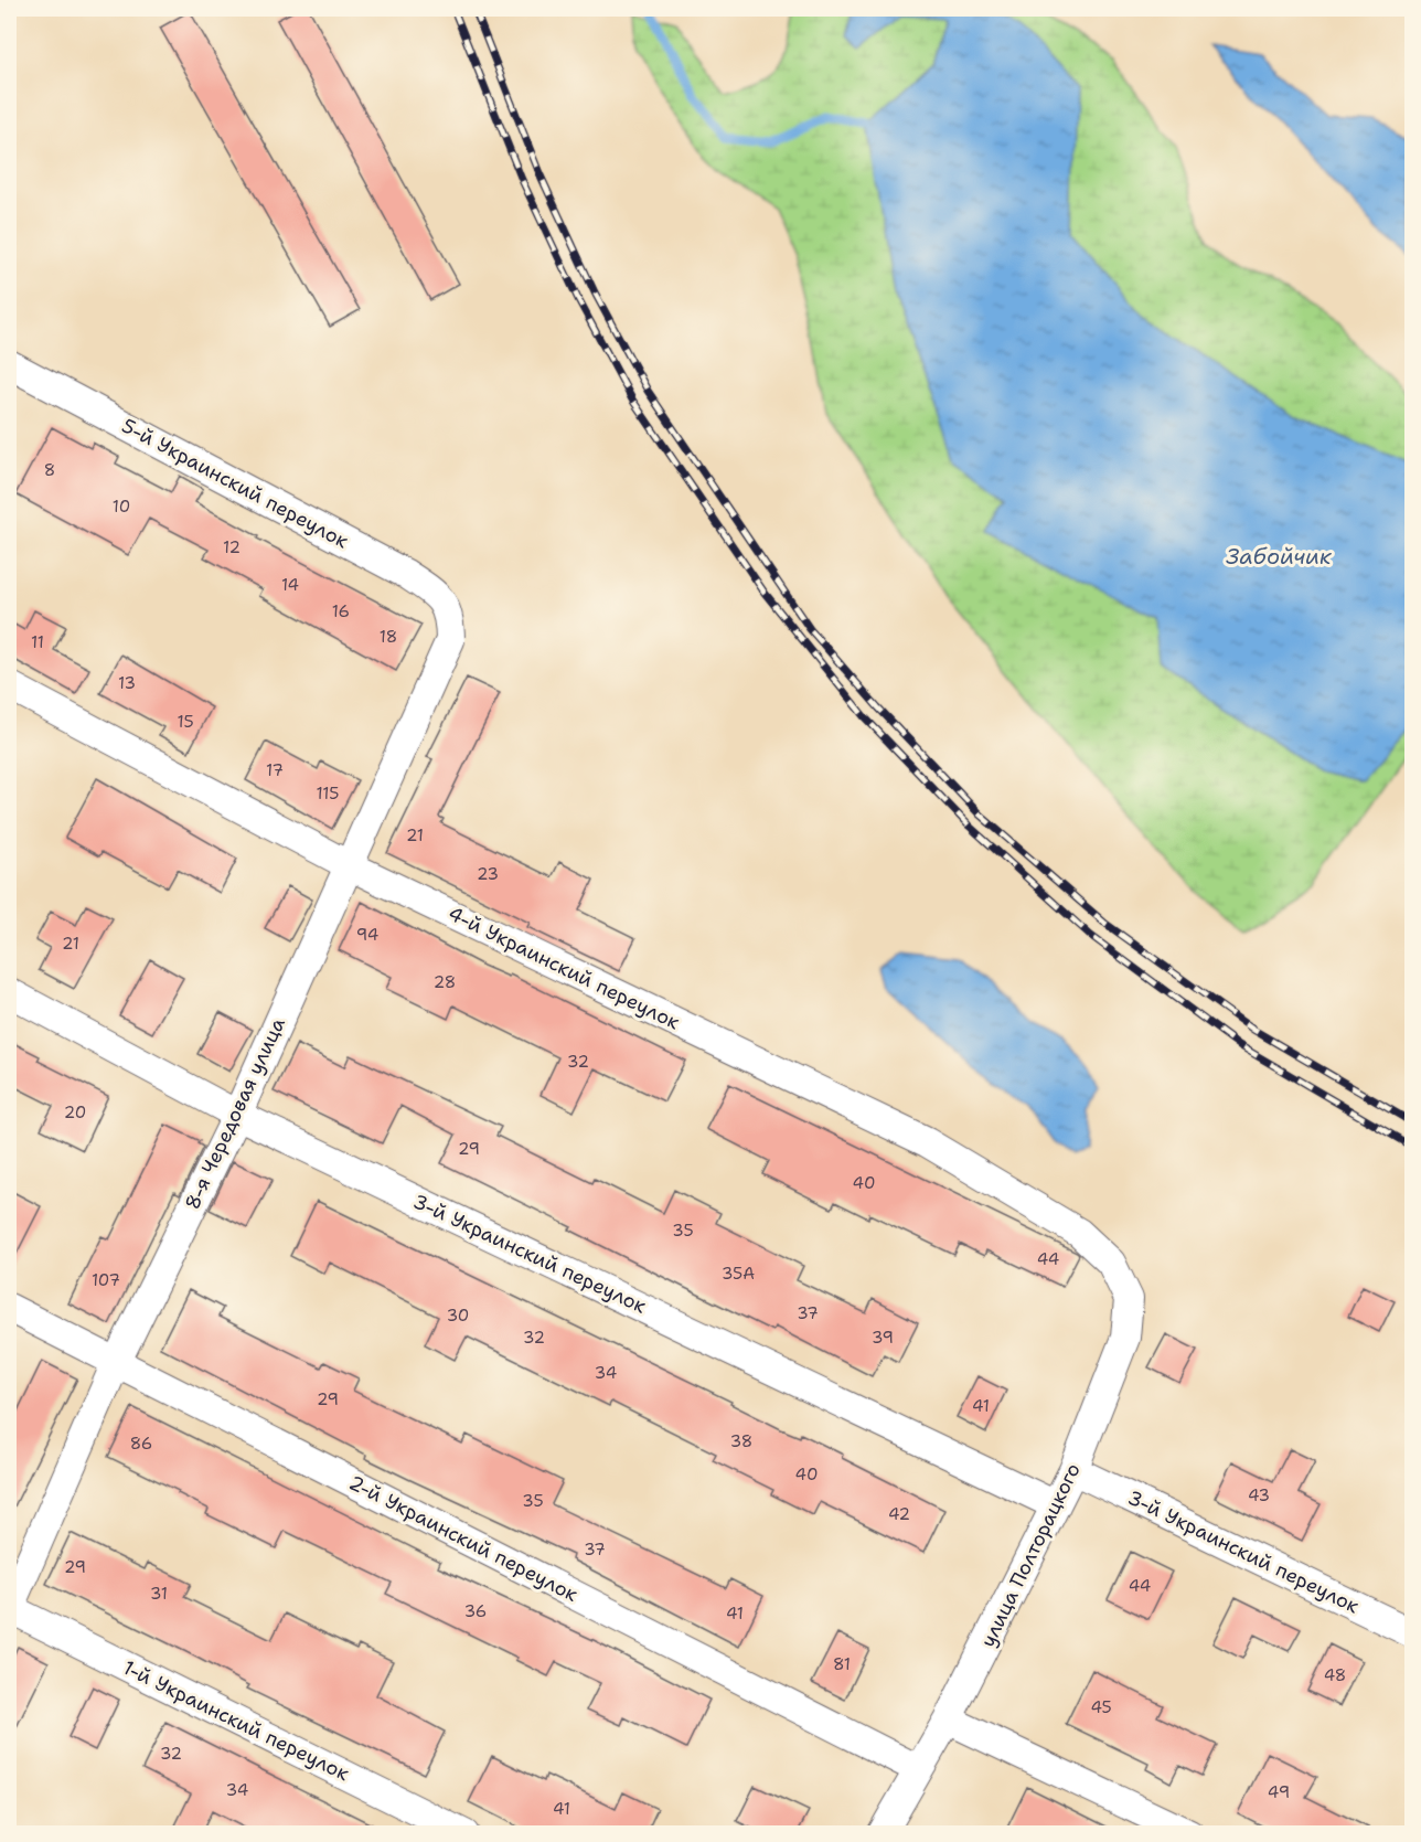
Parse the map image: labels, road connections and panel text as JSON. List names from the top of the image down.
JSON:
{
  "streets": {
    "street": [
      "5-й Украинский переулок",
      "4-й Украинский переулок",
      "8-я Чередовая улица",
      "3-й Украинский переулок",
      "2-й Украинский переулок",
      "улица Полторацкого",
      "1-й Украинский переулок"
    ]
  },
  "crossings": [
    ["5-й Украинский переулок", "8-я Чередовая улица"],
    ["4-й Украинский переулок", "8-я Чередовая улица"],
    ["4-й Украинский переулок", "улица Полторацкого"],
    ["8-я Чередовая улица", "3-й Украинский переулок"],
    ["8-я Чередовая улица", "2-й Украинский переулок"],
    ["8-я Чередовая улица", "1-й Украинский переулок"],
    ["3-й Украинский переулок", "улица Полторацкого"],
    ["2-й Украинский переулок", "улица Полторацкого"]
  ],
  "water": ["Забойчик"],
  "house_numbers": [
    "8",
    "10",
    "12",
    "14",
    "16",
    "18",
    "11",
    "13",
    "15",
    "17",
    "115",
    "21",
    "23",
    "94",
    "21",
    "28",
    "32",
    "20",
    "29",
    "40",
    "35",
    "44",
    "35А",
    "107",
    "37",
    "30",
    "32",
    "39",
    "34",
    "29",
    "41",
    "38",
    "86",
    "40",
    "43",
    "35",
    "42",
    "37",
    "29",
    "44",
    "31",
    "36",
    "41",
    "81",
    "48",
    "45",
    "32",
    "34",
    "49",
    "41"
  ]
}
